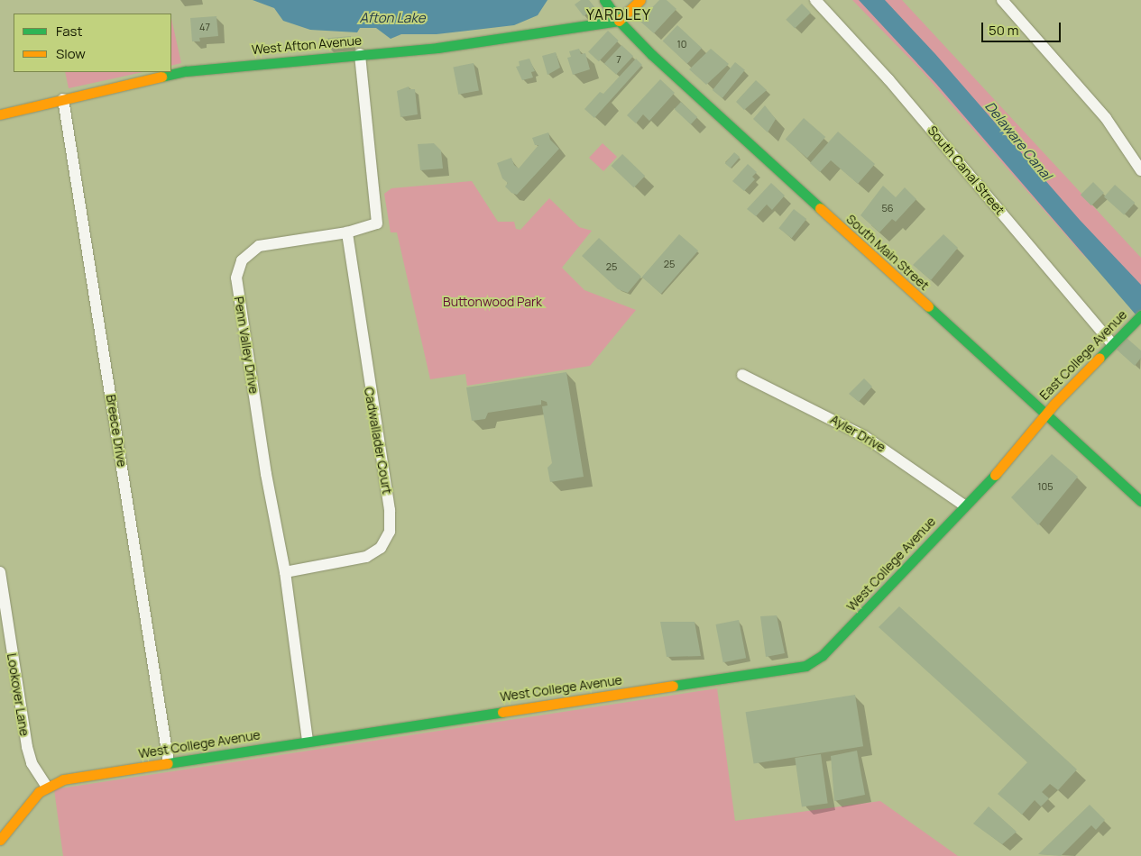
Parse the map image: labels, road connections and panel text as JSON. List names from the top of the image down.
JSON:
{
  "streets": {
    "main road": [
      "West Afton Avenue",
      "South Main Street",
      "East College Avenue",
      "West College Avenue"
    ],
    "street": [
      "South Canal Street",
      "Penn Valley Drive",
      "Breece Drive",
      "Ayler Drive",
      "Cadwallader Court",
      "Lookover Lane"
    ]
  },
  "crossings": [
    ["West Afton Avenue", "South Main Street"],
    ["West Afton Avenue", "Penn Valley Drive"],
    ["West Afton Avenue", "Breece Drive"],
    ["South Canal Street", "East College Avenue"],
    ["South Main Street", "East College Avenue"],
    ["South Main Street", "West College Avenue"],
    ["Penn Valley Drive", "Cadwallader Court"],
    ["Penn Valley Drive", "West College Avenue"],
    ["East College Avenue", "West College Avenue"],
    ["Breece Drive", "West College Avenue"],
    ["Ayler Drive", "West College Avenue"],
    ["West College Avenue", "Lookover Lane"]
  ],
  "districts": ["YARDLEY"],
  "water": ["Afton Lake", "Delaware Canal"],
  "parks": ["Buttonwood Park"],
  "house_numbers": [
    "47",
    "10",
    "7",
    "56",
    "25",
    "25",
    "105"
  ],
  "legend": ["Fast", "Slow"],
  "scale_bar": "50 m"
}
